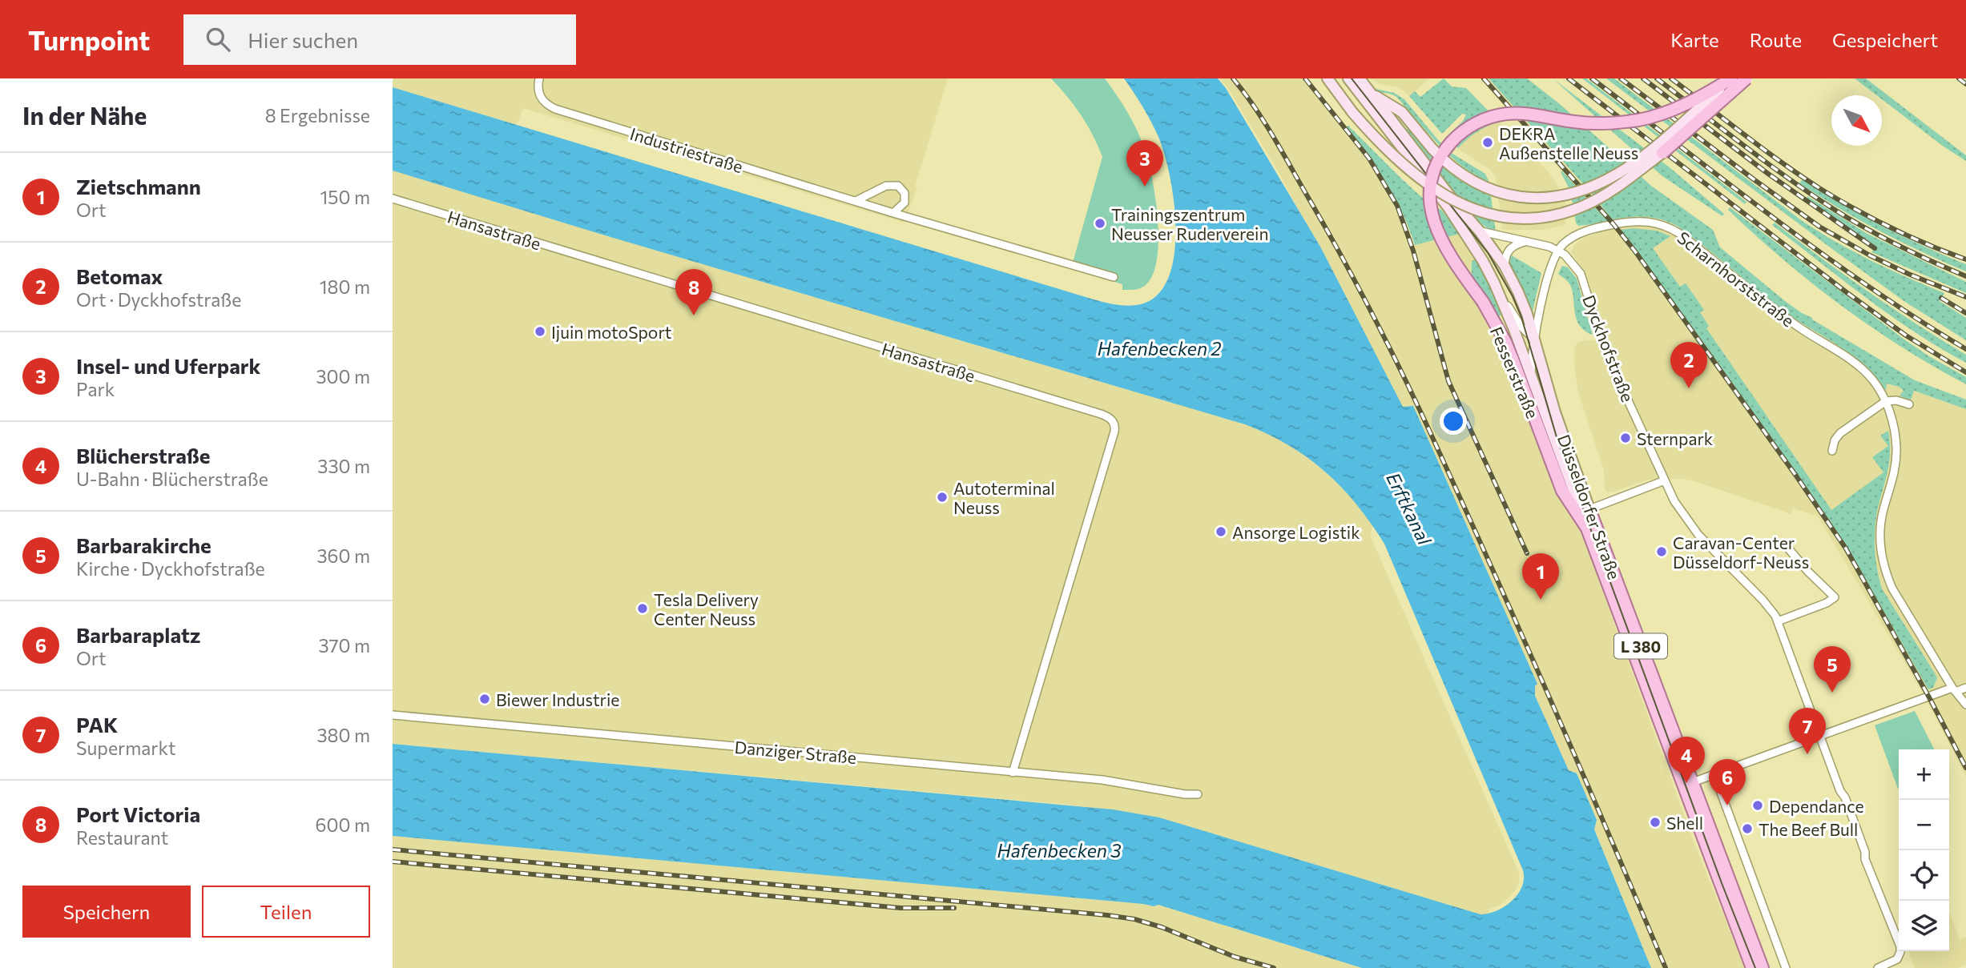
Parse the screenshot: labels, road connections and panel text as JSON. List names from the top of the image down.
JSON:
{
  "streets": {
    "main road": ["Fesserstraße", "Düsseldorfer Straße", "L 380"],
    "street": [
      "Industriestraße",
      "Hansastraße",
      "Scharnhorststraße",
      "Dyckhofstraße",
      "Danziger Straße"
    ]
  },
  "crossings": [
    ["Hansastraße", "Danziger Straße"],
    ["Scharnhorststraße", "Dyckhofstraße"],
    ["Fesserstraße", "Düsseldorfer Straße"]
  ],
  "water": ["Hafenbecken 2", "Erftkanal", "Hafenbecken 3"],
  "places": [
    "DEKRA Außenstelle Neuss",
    "Trainingszentrum Neusser Ruderverein",
    "Ijuin motoSport",
    "Sternpark",
    "Autoterminal Neuss",
    "Ansorge Logistik",
    "Caravan-Center Düsseldorf-Neuss",
    "Tesla Delivery Center Neuss",
    "Biewer Industrie",
    "Dependance",
    "Shell",
    "The Beef Bull"
  ],
  "north": "bottom right",
  "page": {
    "header": "Turnpoint",
    "search": "Hier suchen",
    "nav": ["Karte", "Route", "Gespeichert"],
    "heading": ["In der Nähe", "8 Ergebnisse"],
    "pins": [
      "3",
      "8",
      "2",
      "1",
      "5",
      "7",
      "4",
      "6"
    ],
    "list": [
      {
        "mark": "1",
        "name": "Zietschmann",
        "note": "Ort",
        "value": "150 m"
      },
      {
        "mark": "2",
        "name": "Betomax",
        "note": "Ort · Dyckhofstraße",
        "value": "180 m"
      },
      {
        "mark": "3",
        "name": "Insel- und Uferpark",
        "note": "Park",
        "value": "300 m"
      },
      {
        "mark": "4",
        "name": "Blücherstraße",
        "note": "U-Bahn · Blücherstraße",
        "value": "330 m"
      },
      {
        "mark": "5",
        "name": "Barbarakirche",
        "note": "Kirche · Dyckhofstraße",
        "value": "360 m"
      },
      {
        "mark": "6",
        "name": "Barbaraplatz",
        "note": "Ort",
        "value": "370 m"
      },
      {
        "mark": "7",
        "name": "PAK",
        "note": "Supermarkt",
        "value": "380 m"
      },
      {
        "mark": "8",
        "name": "Port Victoria",
        "note": "Restaurant",
        "value": "600 m"
      }
    ],
    "map_buttons": ["+", "−"],
    "buttons": ["Speichern", "Teilen"]
  }
}
